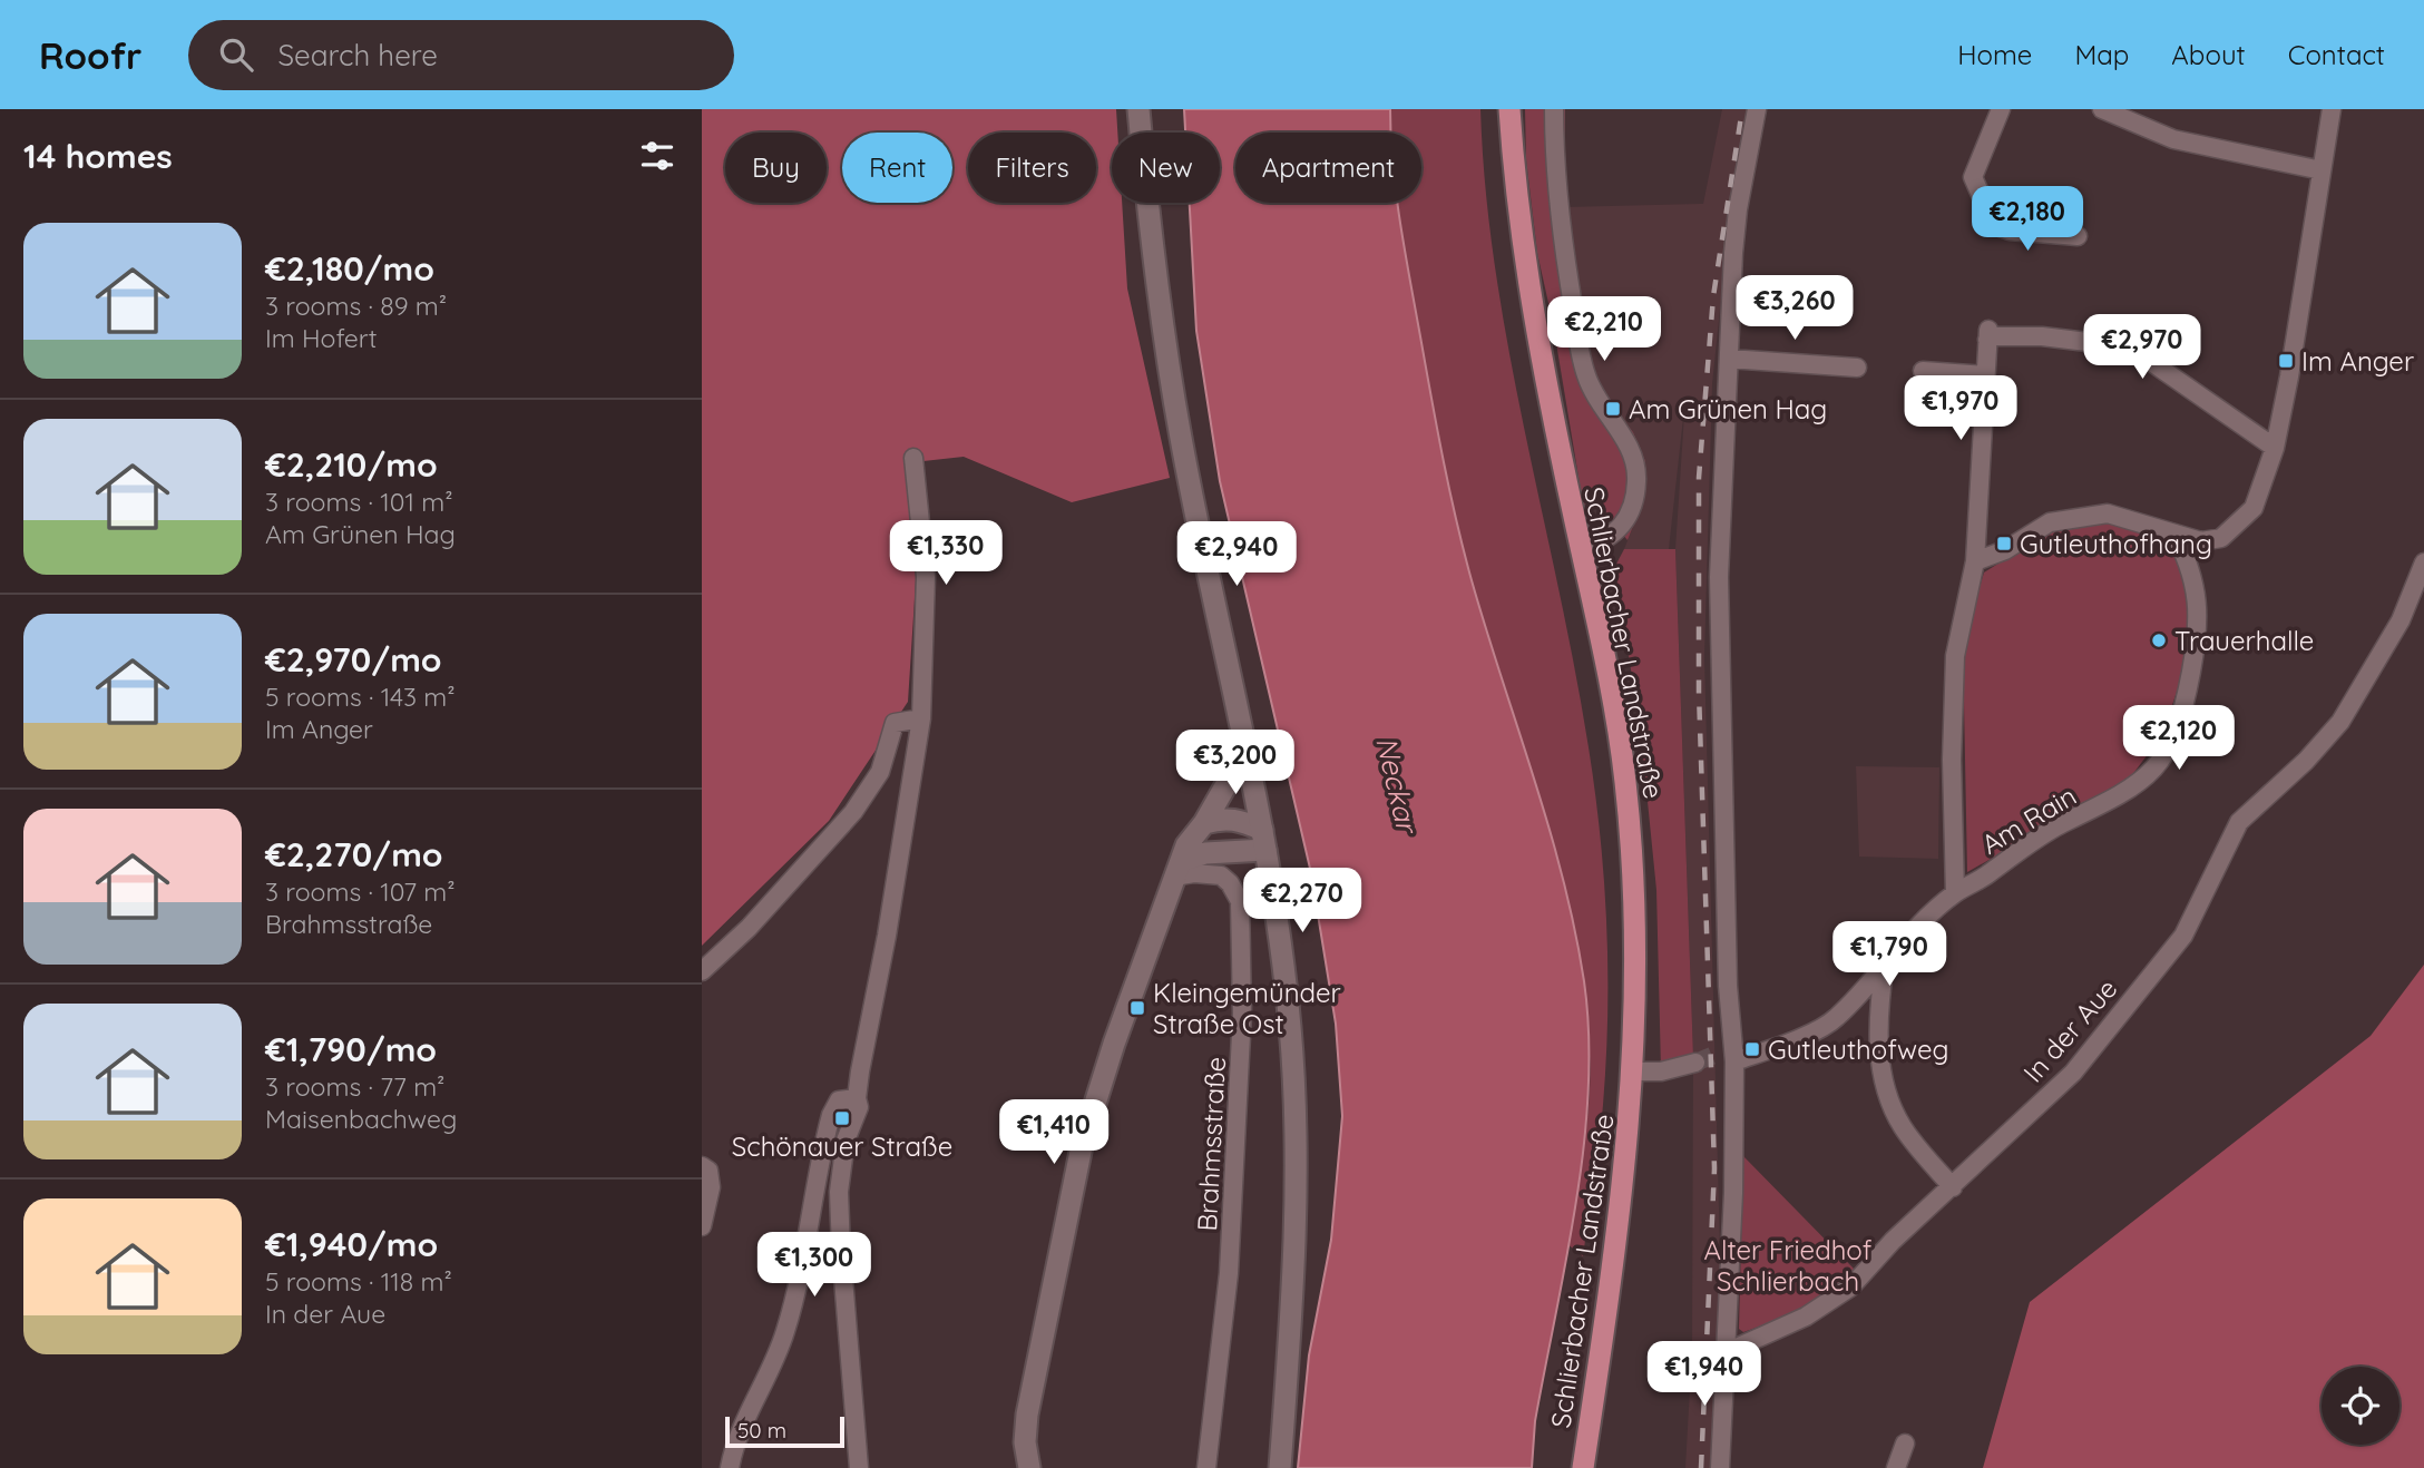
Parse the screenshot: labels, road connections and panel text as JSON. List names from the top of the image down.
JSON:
{
  "streets": {
    "main road": ["Schlierbacher Landstraße"],
    "street": ["Am Rain", "In der Aue", "Brahmsstraße"]
  },
  "water": ["Neckar"],
  "parks": ["Alter Friedhof Schlierbach"],
  "places": {
    "transit": [
      "Im Anger",
      "Am Grünen Hag",
      "Gutleuthofhang",
      "Kleingemünder Straße Ost",
      "Gutleuthofweg",
      "Schönauer Straße"
    ],
    "other": ["Trauerhalle"]
  },
  "scale_bar": "50 m",
  "page": {
    "header": "Roofr",
    "search": "Search here",
    "nav": [
      "Home",
      "Map",
      "About",
      "Contact"
    ],
    "heading": "14 homes",
    "chip": [
      "Buy",
      "Rent",
      "Filters",
      "New",
      "Apartment"
    ],
    "price": [
      "€2,180",
      "€3,260",
      "€2,210",
      "€2,970",
      "€1,970",
      "€1,330",
      "€2,940",
      "€2,120",
      "€3,200",
      "€2,270",
      "€1,790",
      "€1,410",
      "€1,300",
      "€1,940"
    ],
    "list": [
      {
        "name": "€2,180/mo",
        "note": "3 rooms · 89 m² · Im Hofert"
      },
      {
        "name": "€2,210/mo",
        "note": "3 rooms · 101 m² · Am Grünen Hag"
      },
      {
        "name": "€2,970/mo",
        "note": "5 rooms · 143 m² · Im Anger"
      },
      {
        "name": "€2,270/mo",
        "note": "3 rooms · 107 m² · Brahmsstraße"
      },
      {
        "name": "€1,790/mo",
        "note": "3 rooms · 77 m² · Maisenbachweg"
      },
      {
        "name": "€1,940/mo",
        "note": "5 rooms · 118 m² · In der Aue"
      }
    ],
    "scale": "50 m"
  }
}
